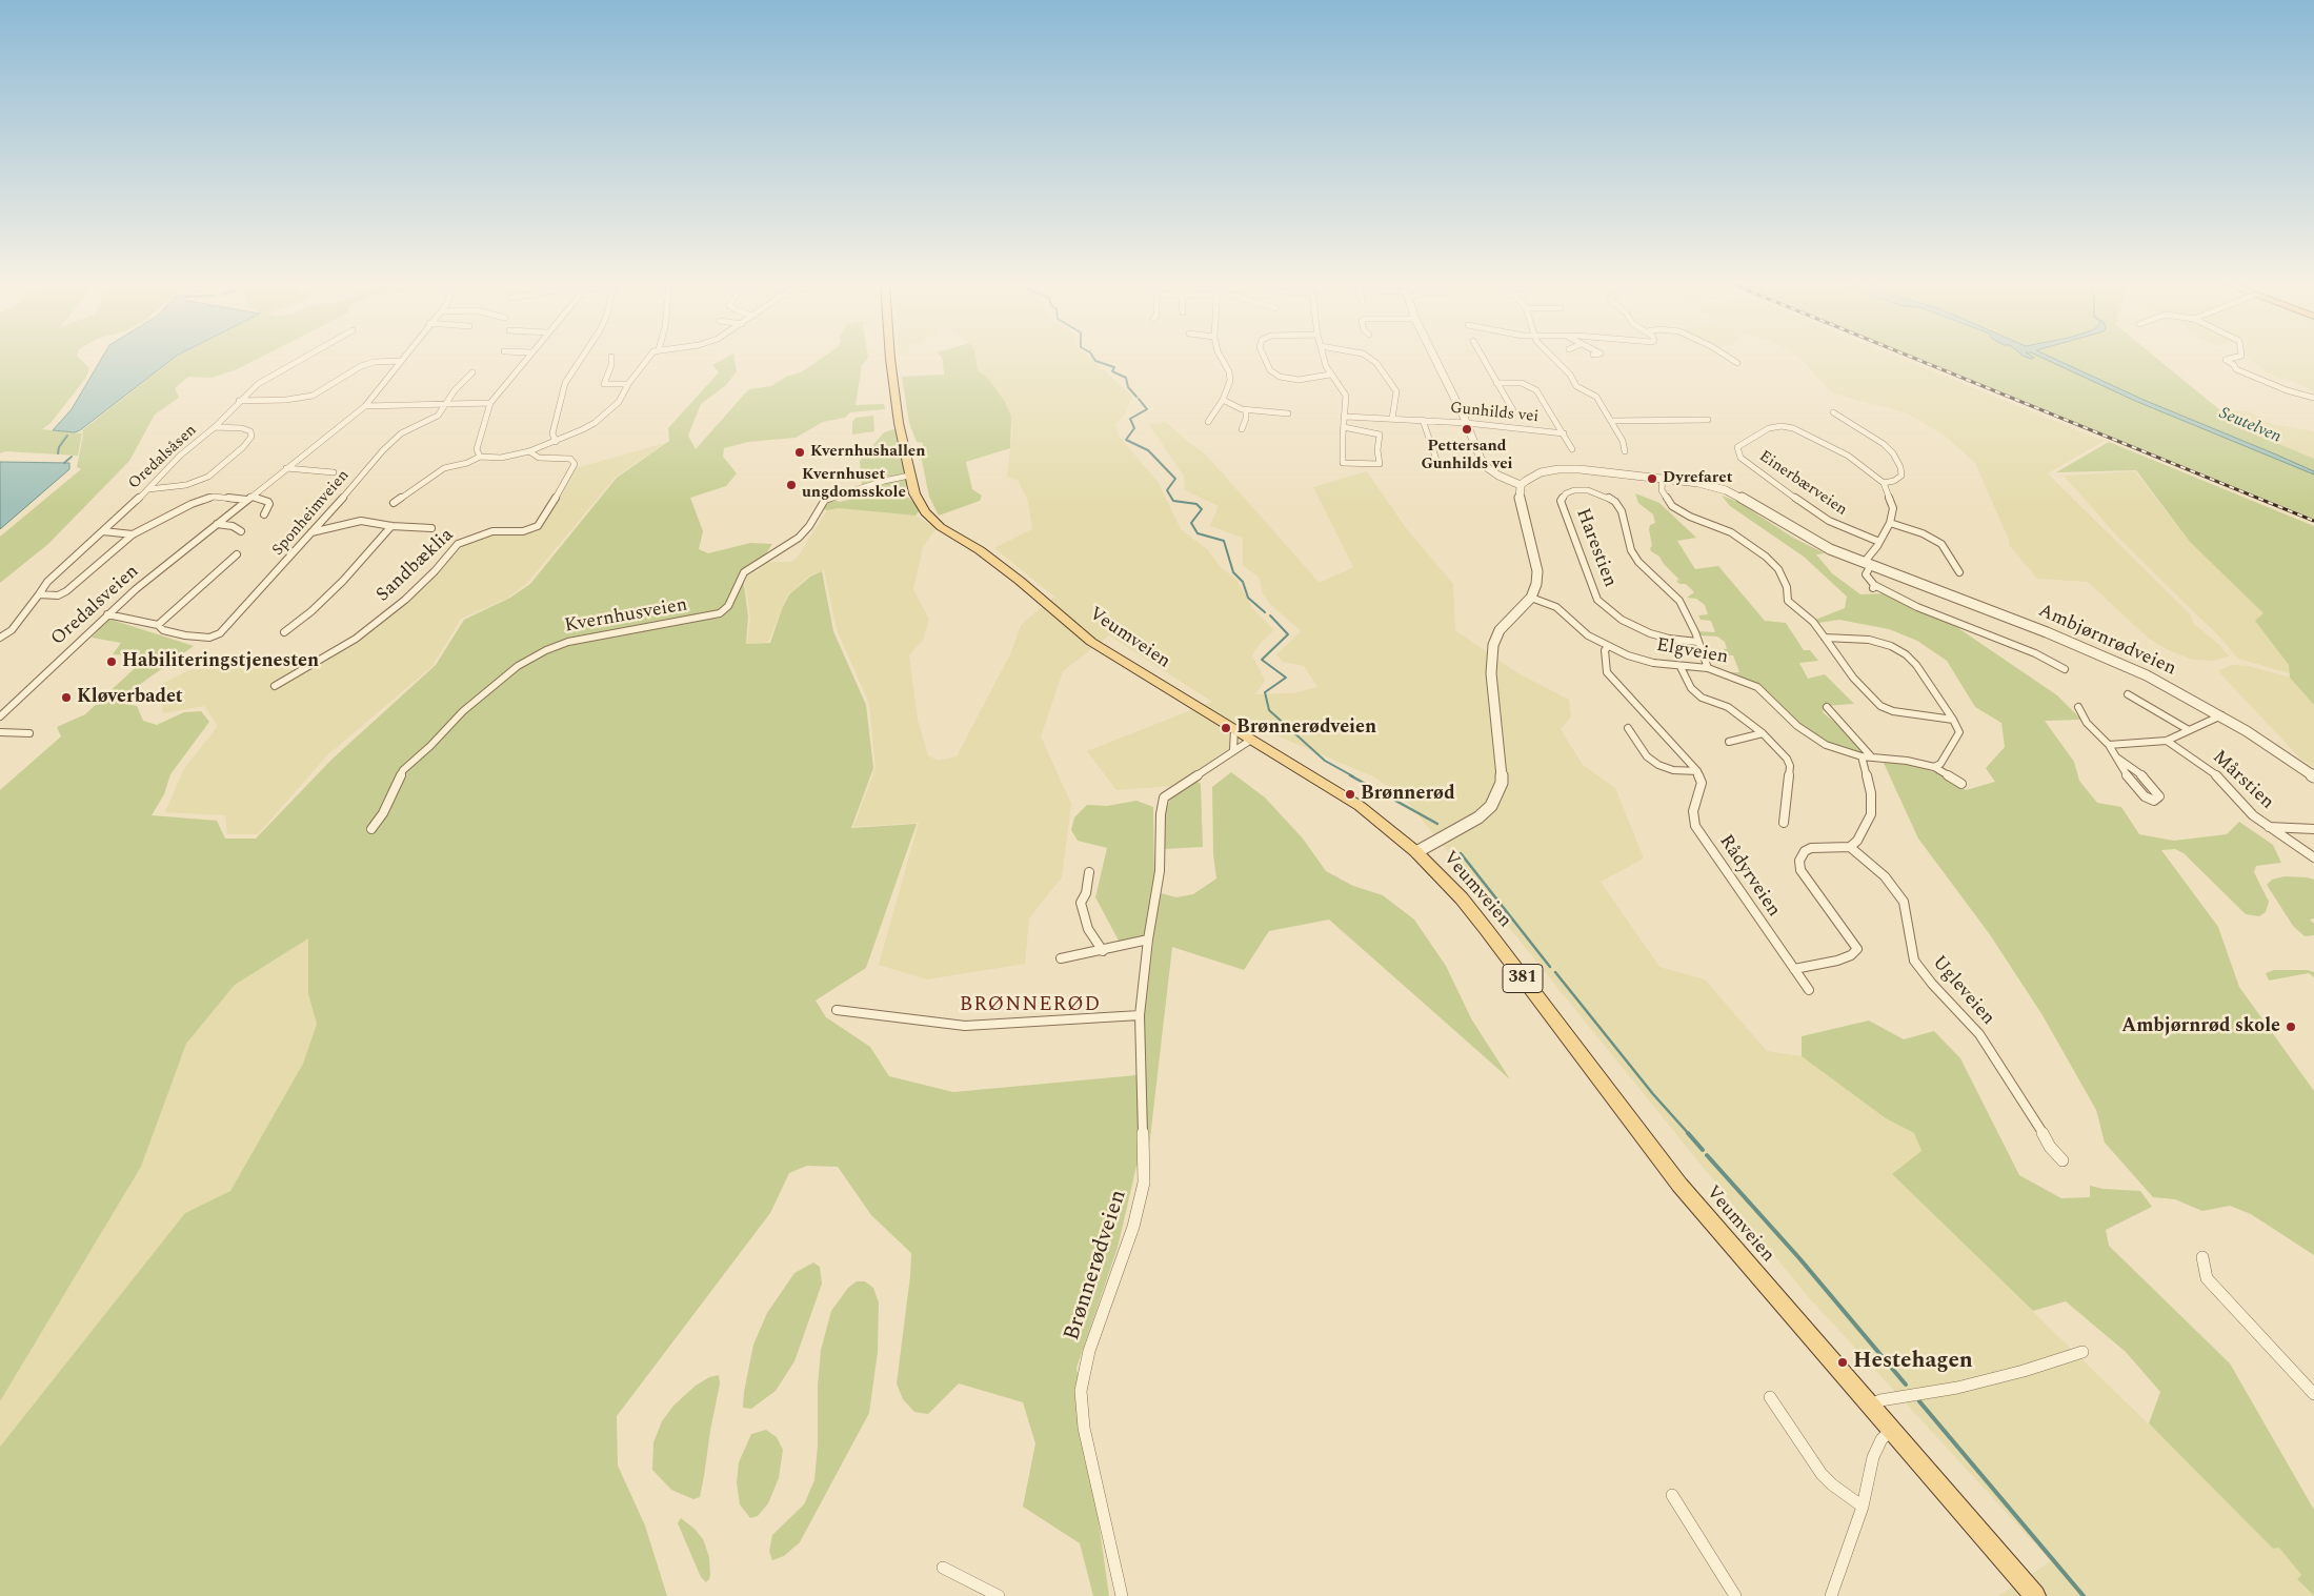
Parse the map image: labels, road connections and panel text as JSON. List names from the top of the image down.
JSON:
{
  "streets": {
    "main road": ["Veumveien", "381"],
    "street": [
      "Gunhilds vei",
      "Oredalsåsen",
      "Einerbærveien",
      "Sponheimveien",
      "Harestien",
      "Sandbæklia",
      "Oredalsveien",
      "Kvernhusveien",
      "Ambjørnrødveien",
      "Elgveien",
      "Mårstien",
      "Rådyrveien",
      "Ugleveien",
      "Brønnerødveien"
    ]
  },
  "crossings": [
    ["Sponheimveien", "Oredalsveien"],
    ["Harestien", "Elgveien"],
    ["Kvernhusveien", "Veumveien"],
    ["Veumveien", "Brønnerødveien"]
  ],
  "districts": ["BRØNNERØD"],
  "water": ["Seutelven"],
  "places": [
    "Pettersand Gunhilds vei",
    "Kvernhushallen",
    "Dyrefaret",
    "Kvernhuset ungdomsskole",
    "Habiliteringstjenesten",
    "Kløverbadet",
    "Brønnerødveien",
    "Brønnerød",
    "Ambjørnrød skole",
    "Hestehagen"
  ]
}
